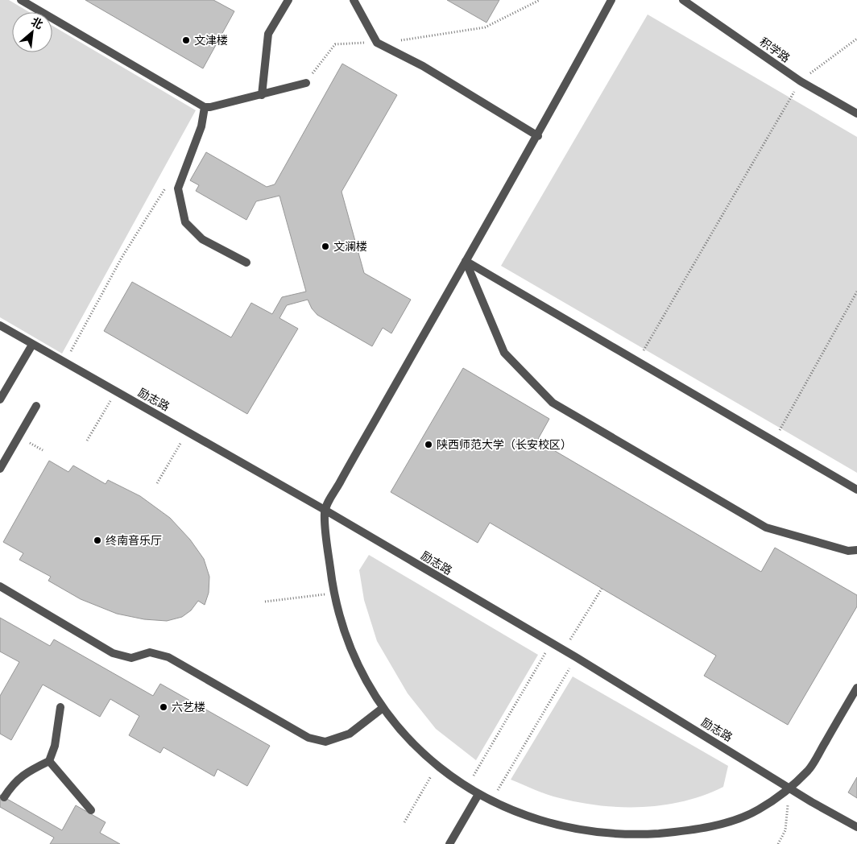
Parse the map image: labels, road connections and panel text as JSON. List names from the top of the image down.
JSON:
{
  "streets": {
    "street": ["积学路", "励志路"]
  },
  "places": [
    "文津楼",
    "文澜楼",
    "陕西师范大学（长安校区）",
    "终南音乐厅",
    "六艺楼"
  ],
  "north": "top right"
}
